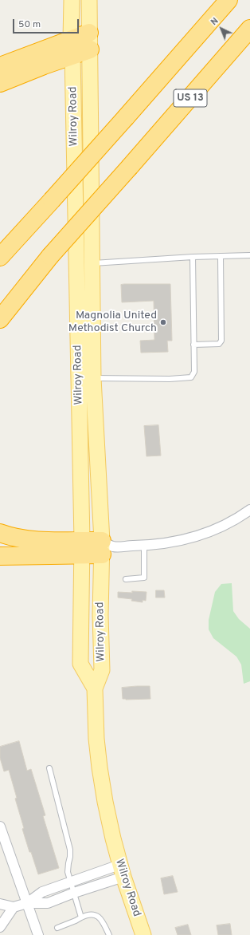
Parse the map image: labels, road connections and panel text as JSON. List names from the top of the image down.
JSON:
{
  "streets": {
    "highway": ["US 13"],
    "main road": ["Wilroy Road"]
  },
  "places": ["Magnolia United Methodist Church"],
  "scale_bar": "50 m",
  "north": "top left"
}
